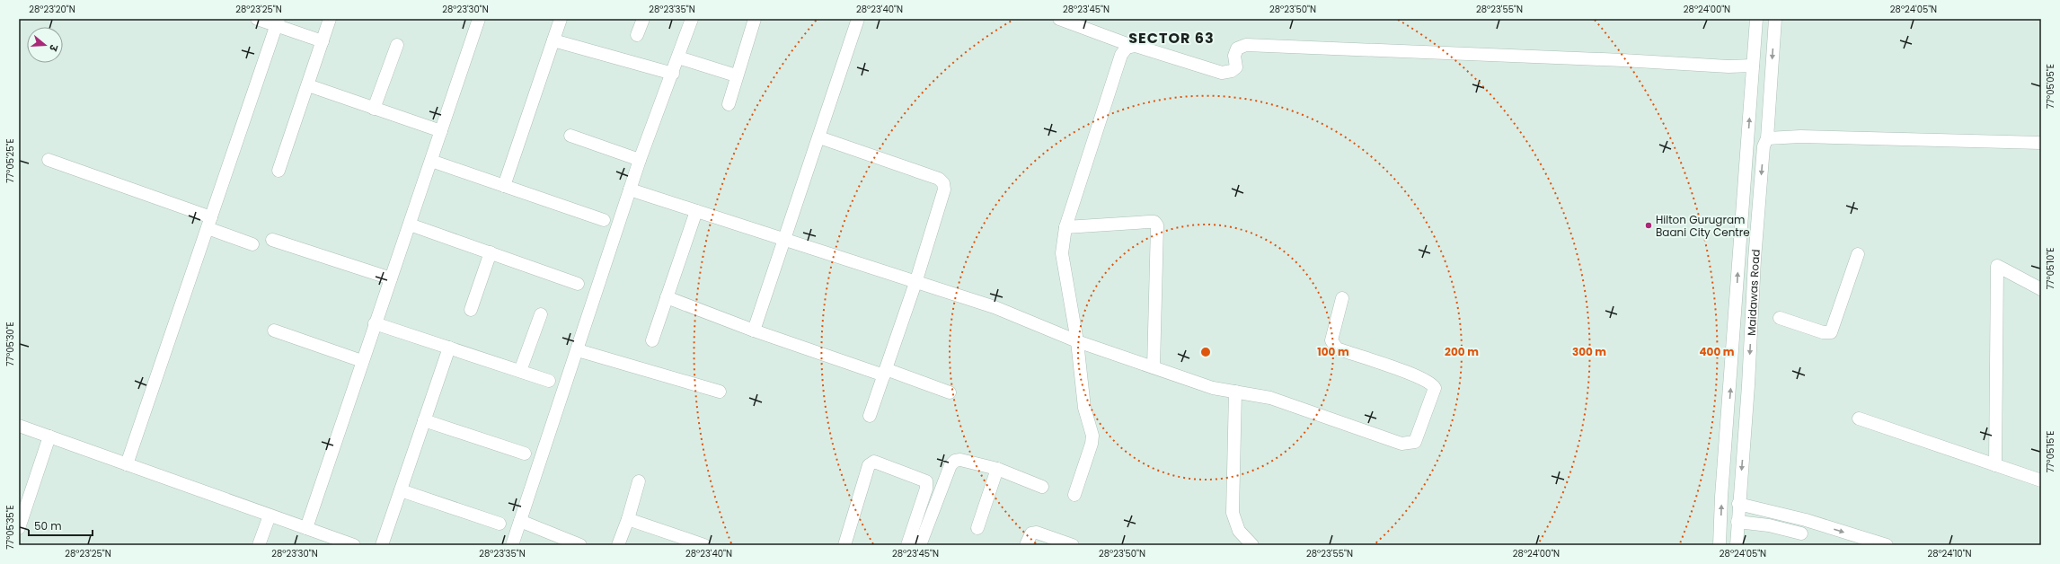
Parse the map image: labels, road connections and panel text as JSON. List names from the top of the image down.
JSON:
{
  "streets": {
    "street": ["Maidawas Road"]
  },
  "districts": ["SECTOR 63"],
  "places": ["Hilton Gurugram Baani City Centre"],
  "scale_bar": "50 m",
  "north": "right",
  "coordinates": [
    "28°23'20\"N",
    "28°23'25\"N",
    "28°23'30\"N",
    "28°23'35\"N",
    "28°23'40\"N",
    "28°23'45\"N",
    "28°23'50\"N",
    "28°23'55\"N",
    "28°24'00\"N",
    "28°24'05\"N",
    "77°05'05\"E",
    "77°05'25\"E",
    "77°05'10\"E",
    "77°05'30\"E",
    "77°05'15\"E",
    "77°05'35\"E",
    "28°24'10\"N"
  ],
  "rings": [
    "100 m",
    "200 m",
    "300 m",
    "400 m"
  ]
}
